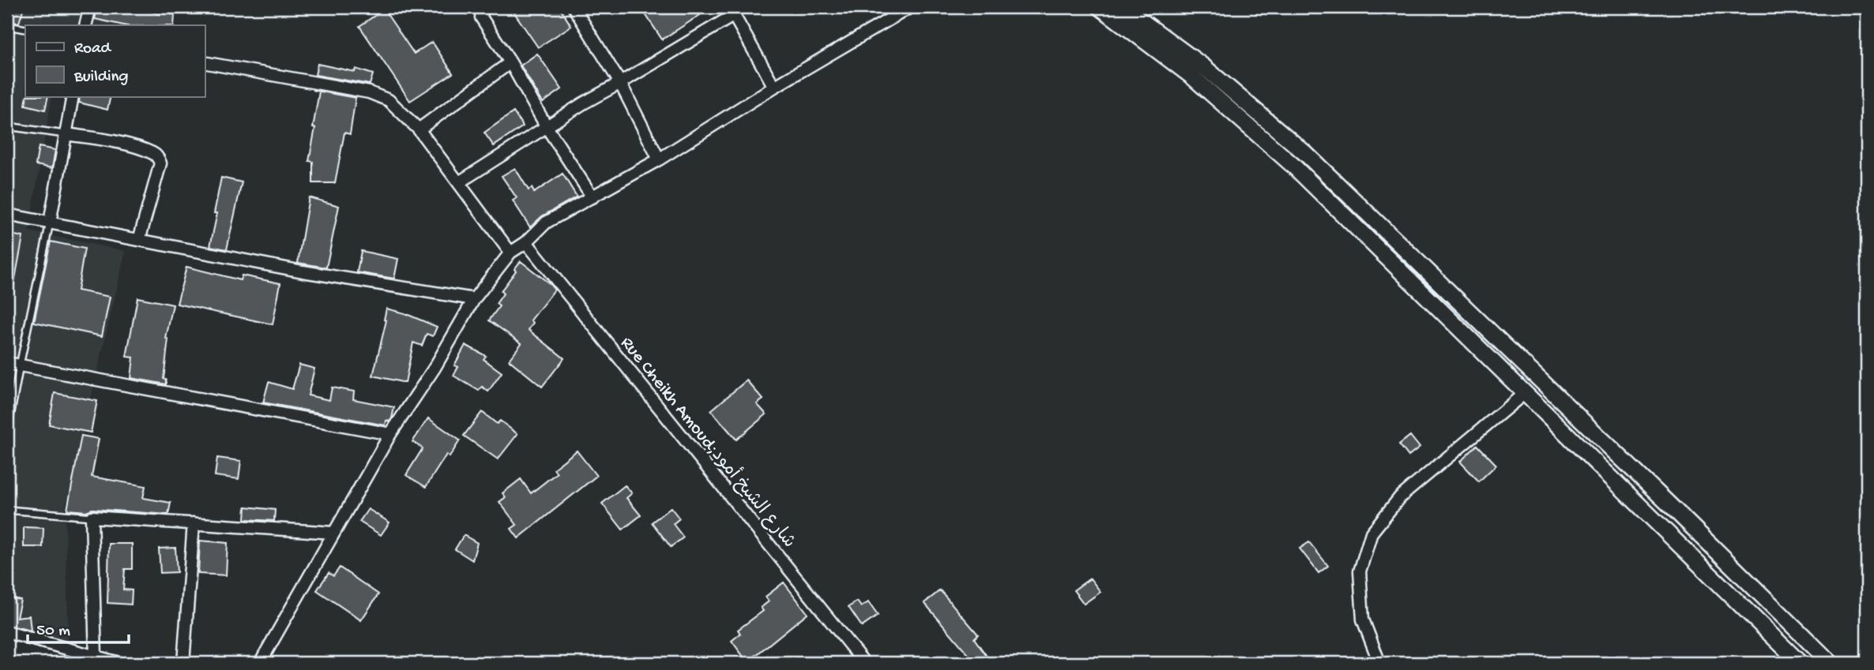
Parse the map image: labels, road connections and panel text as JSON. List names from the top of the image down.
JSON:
{
  "streets": {
    "street": ["Rue Cheikh Amoud;شارع الشيخ أمود"]
  },
  "legend": ["Road", "Building"],
  "scale_bar": "50 m"
}
